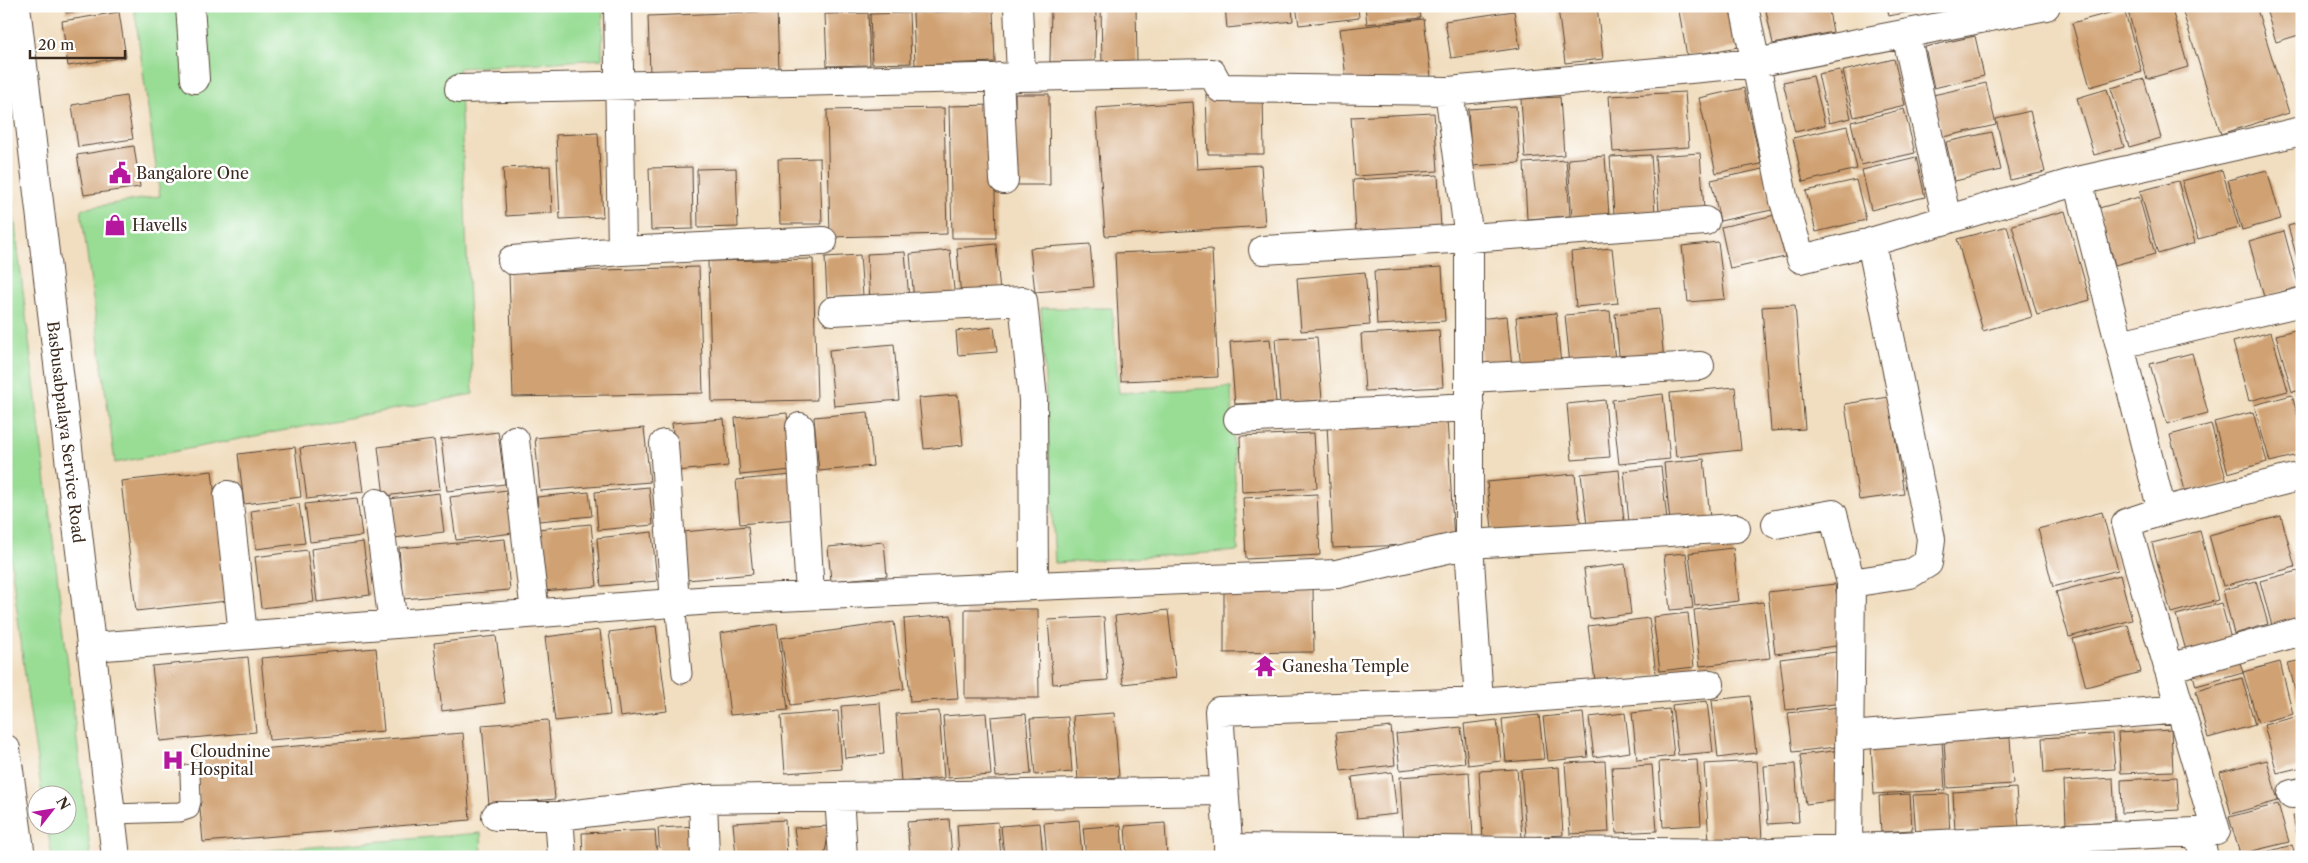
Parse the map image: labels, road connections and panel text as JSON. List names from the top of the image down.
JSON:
{
  "streets": {
    "main road": ["Basbusabpalaya Service Road"]
  },
  "places": {
    "public building": ["Bangalore One"],
    "shop": ["Havells"],
    "temple": ["Ganesha Temple"],
    "hospital": ["Cloudnine Hospital"]
  },
  "scale_bar": "20 m",
  "north": "top right"
}
